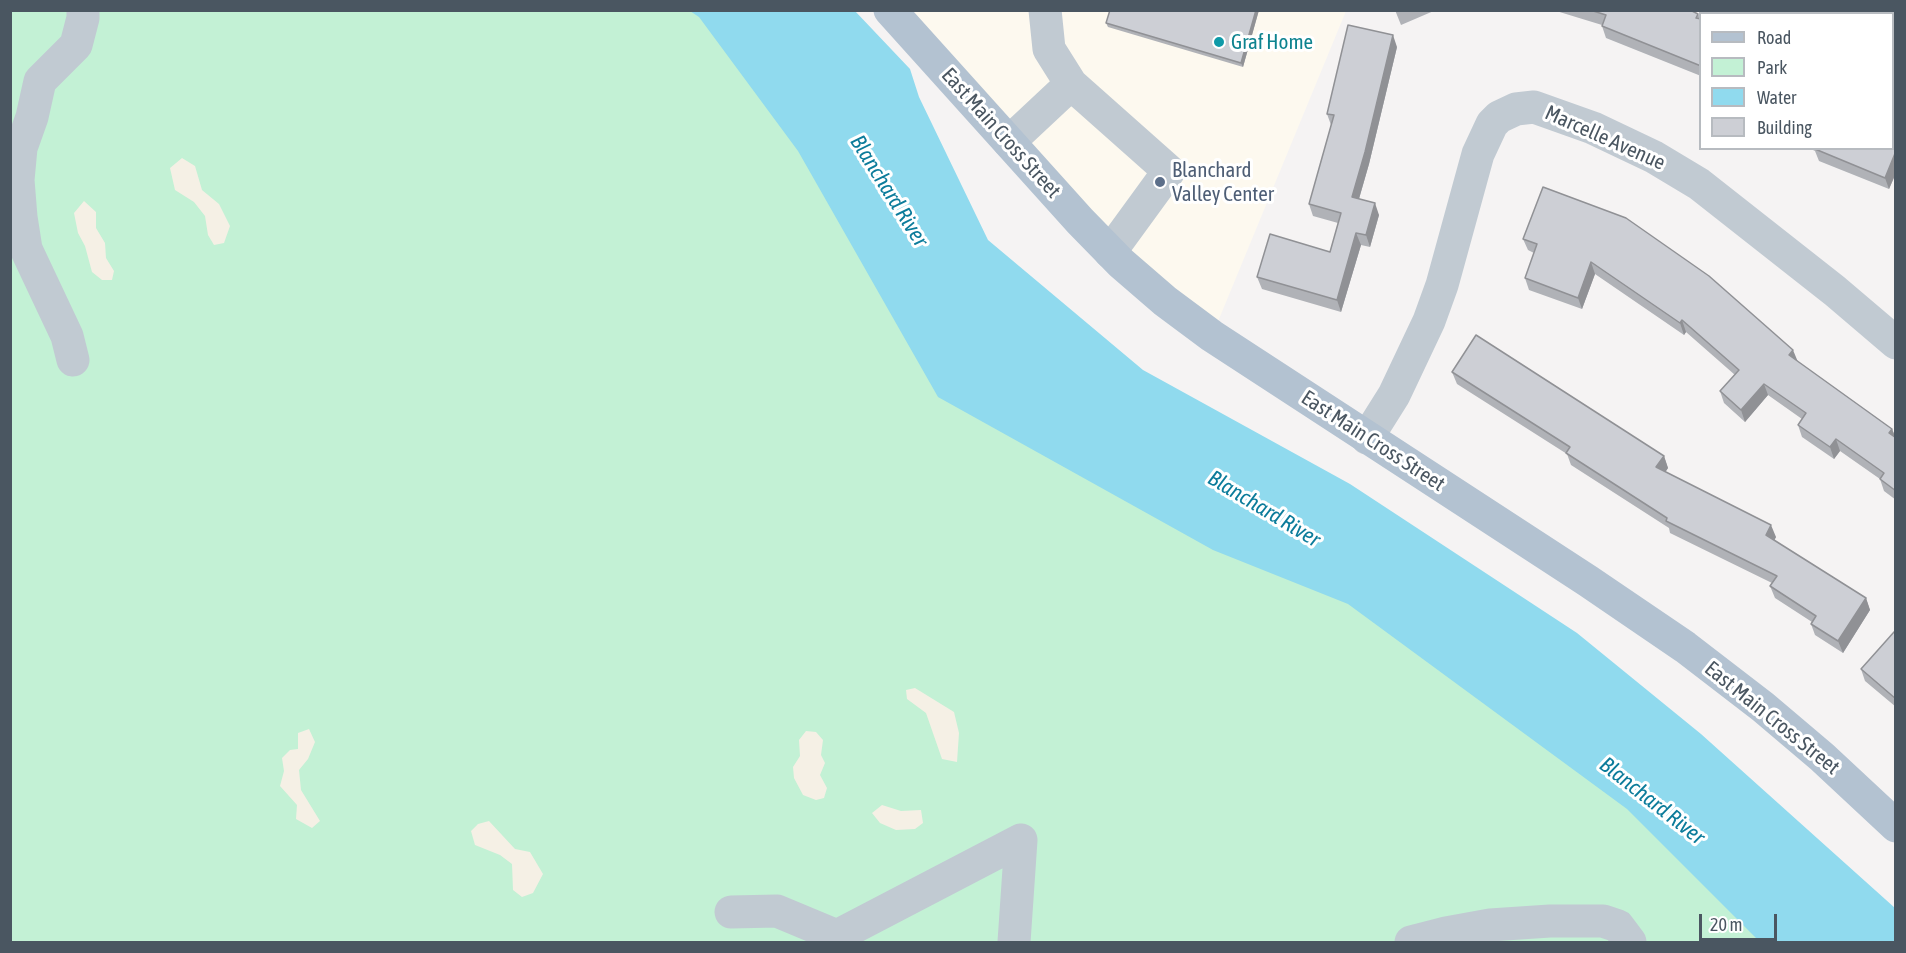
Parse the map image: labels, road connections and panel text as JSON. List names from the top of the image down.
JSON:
{
  "streets": {
    "main road": ["East Main Cross Street"],
    "street": ["Marcelle Avenue"]
  },
  "crossings": [
    ["East Main Cross Street", "Marcelle Avenue"]
  ],
  "water": ["Blanchard River"],
  "places": ["Graf Home", "Blanchard Valley Center"],
  "legend": [
    "Road",
    "Park",
    "Water",
    "Building"
  ],
  "scale_bar": "20 m"
}
